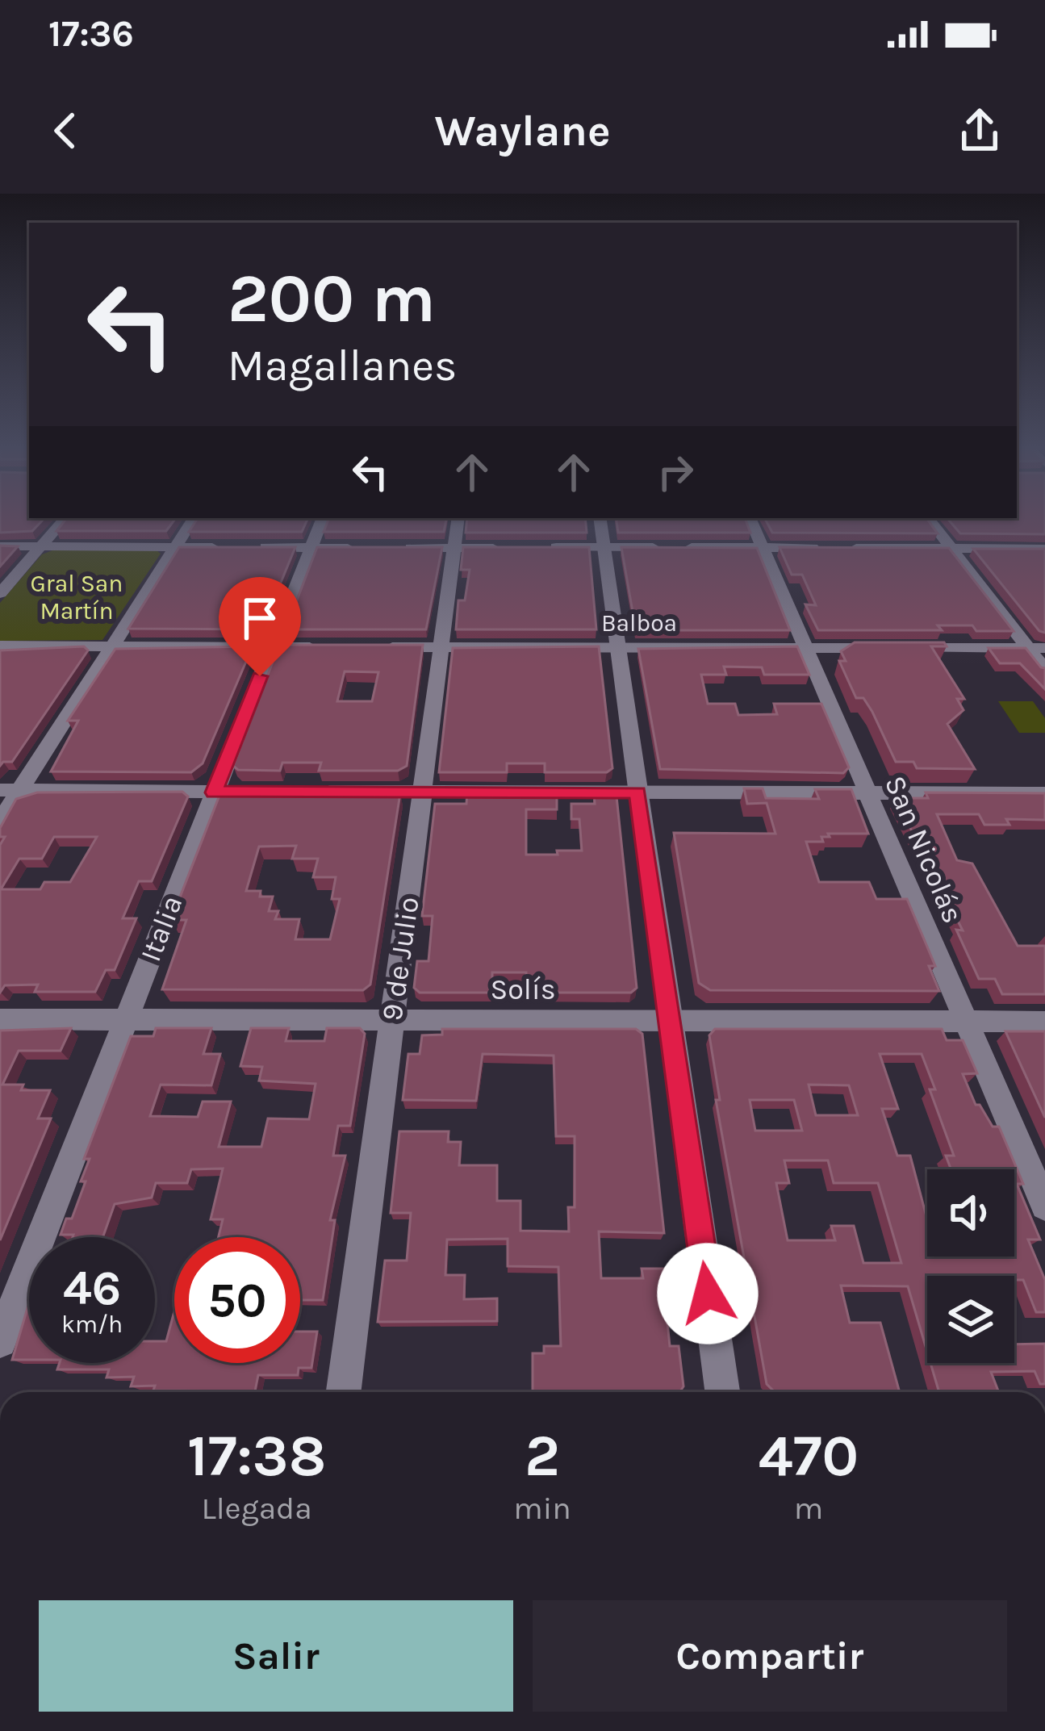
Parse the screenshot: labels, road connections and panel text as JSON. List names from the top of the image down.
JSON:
{
  "streets": {
    "street": [
      "Balboa",
      "San Nicolás",
      "Italia",
      "9 de Julio",
      "Solís"
    ]
  },
  "crossings": [
    ["Balboa", "San Nicolás"],
    ["Balboa", "9 de Julio"],
    ["San Nicolás", "Solís"],
    ["Italia", "Solís"],
    ["9 de Julio", "Solís"]
  ],
  "parks": ["Gral San Martín"],
  "page": {
    "status": "17:36",
    "header": "Waylane",
    "turn": ["200 m", "Magallanes"],
    "speed": "46 km/h",
    "limit": "50",
    "eta": [
      "17:38",
      "Llegada",
      "2",
      "min",
      "470",
      "m"
    ],
    "buttons": ["Salir", "Compartir"]
  }
}
